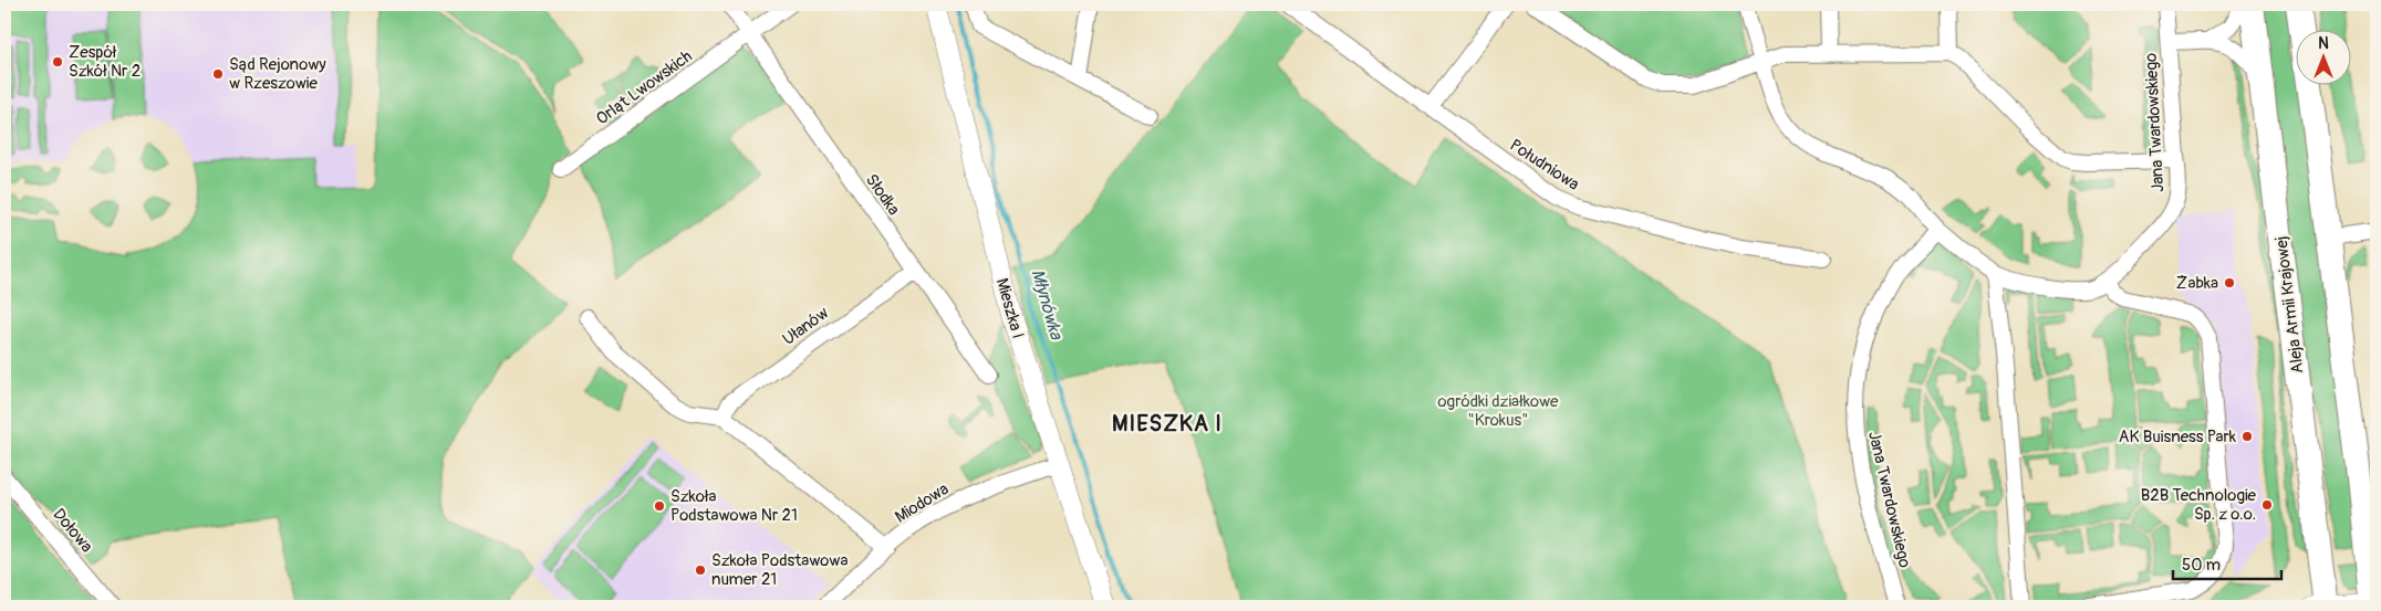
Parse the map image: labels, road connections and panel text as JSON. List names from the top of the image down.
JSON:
{
  "streets": {
    "main road": ["Aleja Armii Krajowej"],
    "street": [
      "Orląt Lwowskich",
      "Jana Twardowskiego",
      "Południowa",
      "Słodka",
      "Mieszka I",
      "Ułanów",
      "Miodowa",
      "Dołowa"
    ]
  },
  "crossings": [
    ["Orląt Lwowskich", "Słodka"],
    ["Słodka", "Ułanów"],
    ["Mieszka I", "Miodowa"]
  ],
  "districts": ["MIESZKA I"],
  "water": ["Młynówka"],
  "parks": ["ogródki działkowe \"Krokus\""],
  "places": [
    "Zespół Szkół Nr 2",
    "Sąd Rejonowy w Rzeszowie",
    "Żabka",
    "AK Buisness Park",
    "B2B Technologie Sp. z o.o.",
    "Szkoła Podstawowa Nr 21",
    "Szkoła Podstawowa numer 21"
  ],
  "scale_bar": "50 m",
  "north": "top"
}
